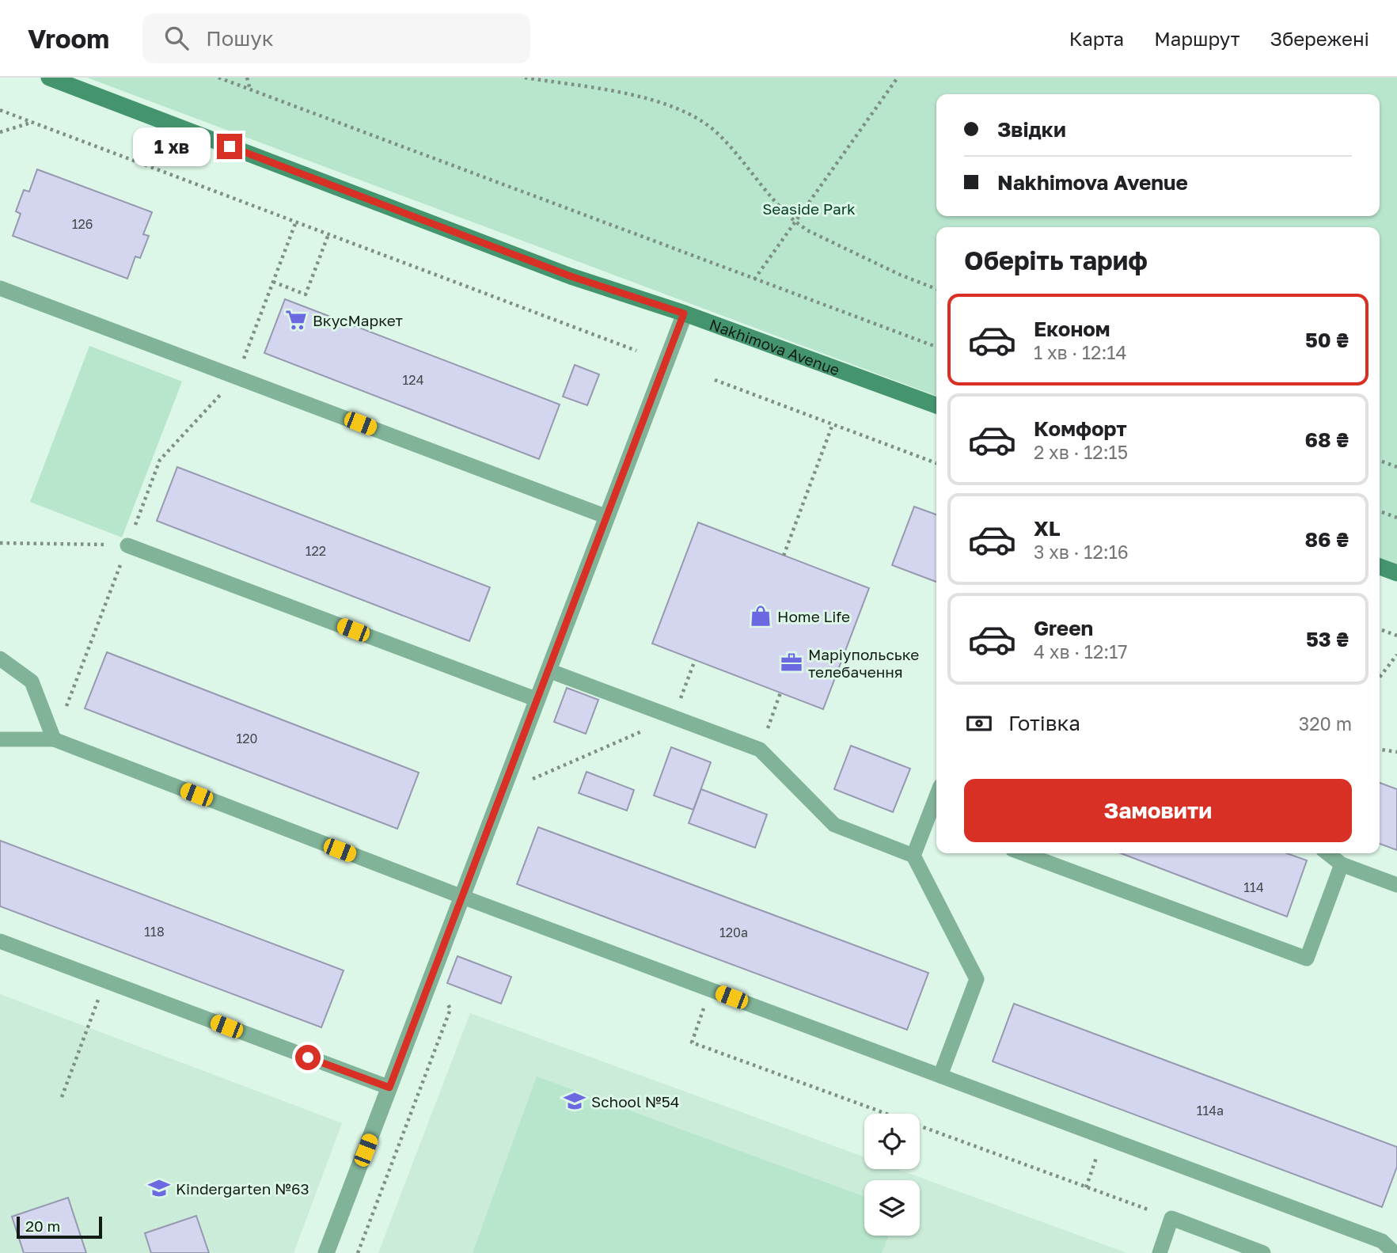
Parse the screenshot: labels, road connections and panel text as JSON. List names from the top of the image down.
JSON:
{
  "streets": {
    "main road": ["Nakhimova Avenue"]
  },
  "parks": ["Seaside Park"],
  "places": {
    "supermarket": ["ВкусМаркет"],
    "shop": ["Home Life"],
    "office": ["Маріупольське телебачення"],
    "school or university": ["School №54", "Kindergarten №63"]
  },
  "house_numbers": [
    "126",
    "124",
    "122",
    "120",
    "114",
    "118",
    "120а",
    "114а"
  ],
  "scale_bar": "20 m",
  "page": {
    "header": "Vroom",
    "search": "Пошук",
    "nav": ["Карта", "Маршрут", "Збережені"],
    "banner": ["Звідки", "Nakhimova Avenue"],
    "bubble": "1 хв",
    "heading": "Оберіть тариф",
    "list": [
      {
        "name": "Економ",
        "note": "1 хв · 12:14",
        "value": "50 ₴"
      },
      {
        "name": "Комфорт",
        "note": "2 хв · 12:15",
        "value": "68 ₴"
      },
      {
        "name": "XL",
        "note": "3 хв · 12:16",
        "value": "86 ₴"
      },
      {
        "name": "Green",
        "note": "4 хв · 12:17",
        "value": "53 ₴"
      }
    ],
    "pay": ["Готівка", "320 m"],
    "buttons": "Замовити",
    "scale": "20 m"
  }
}
